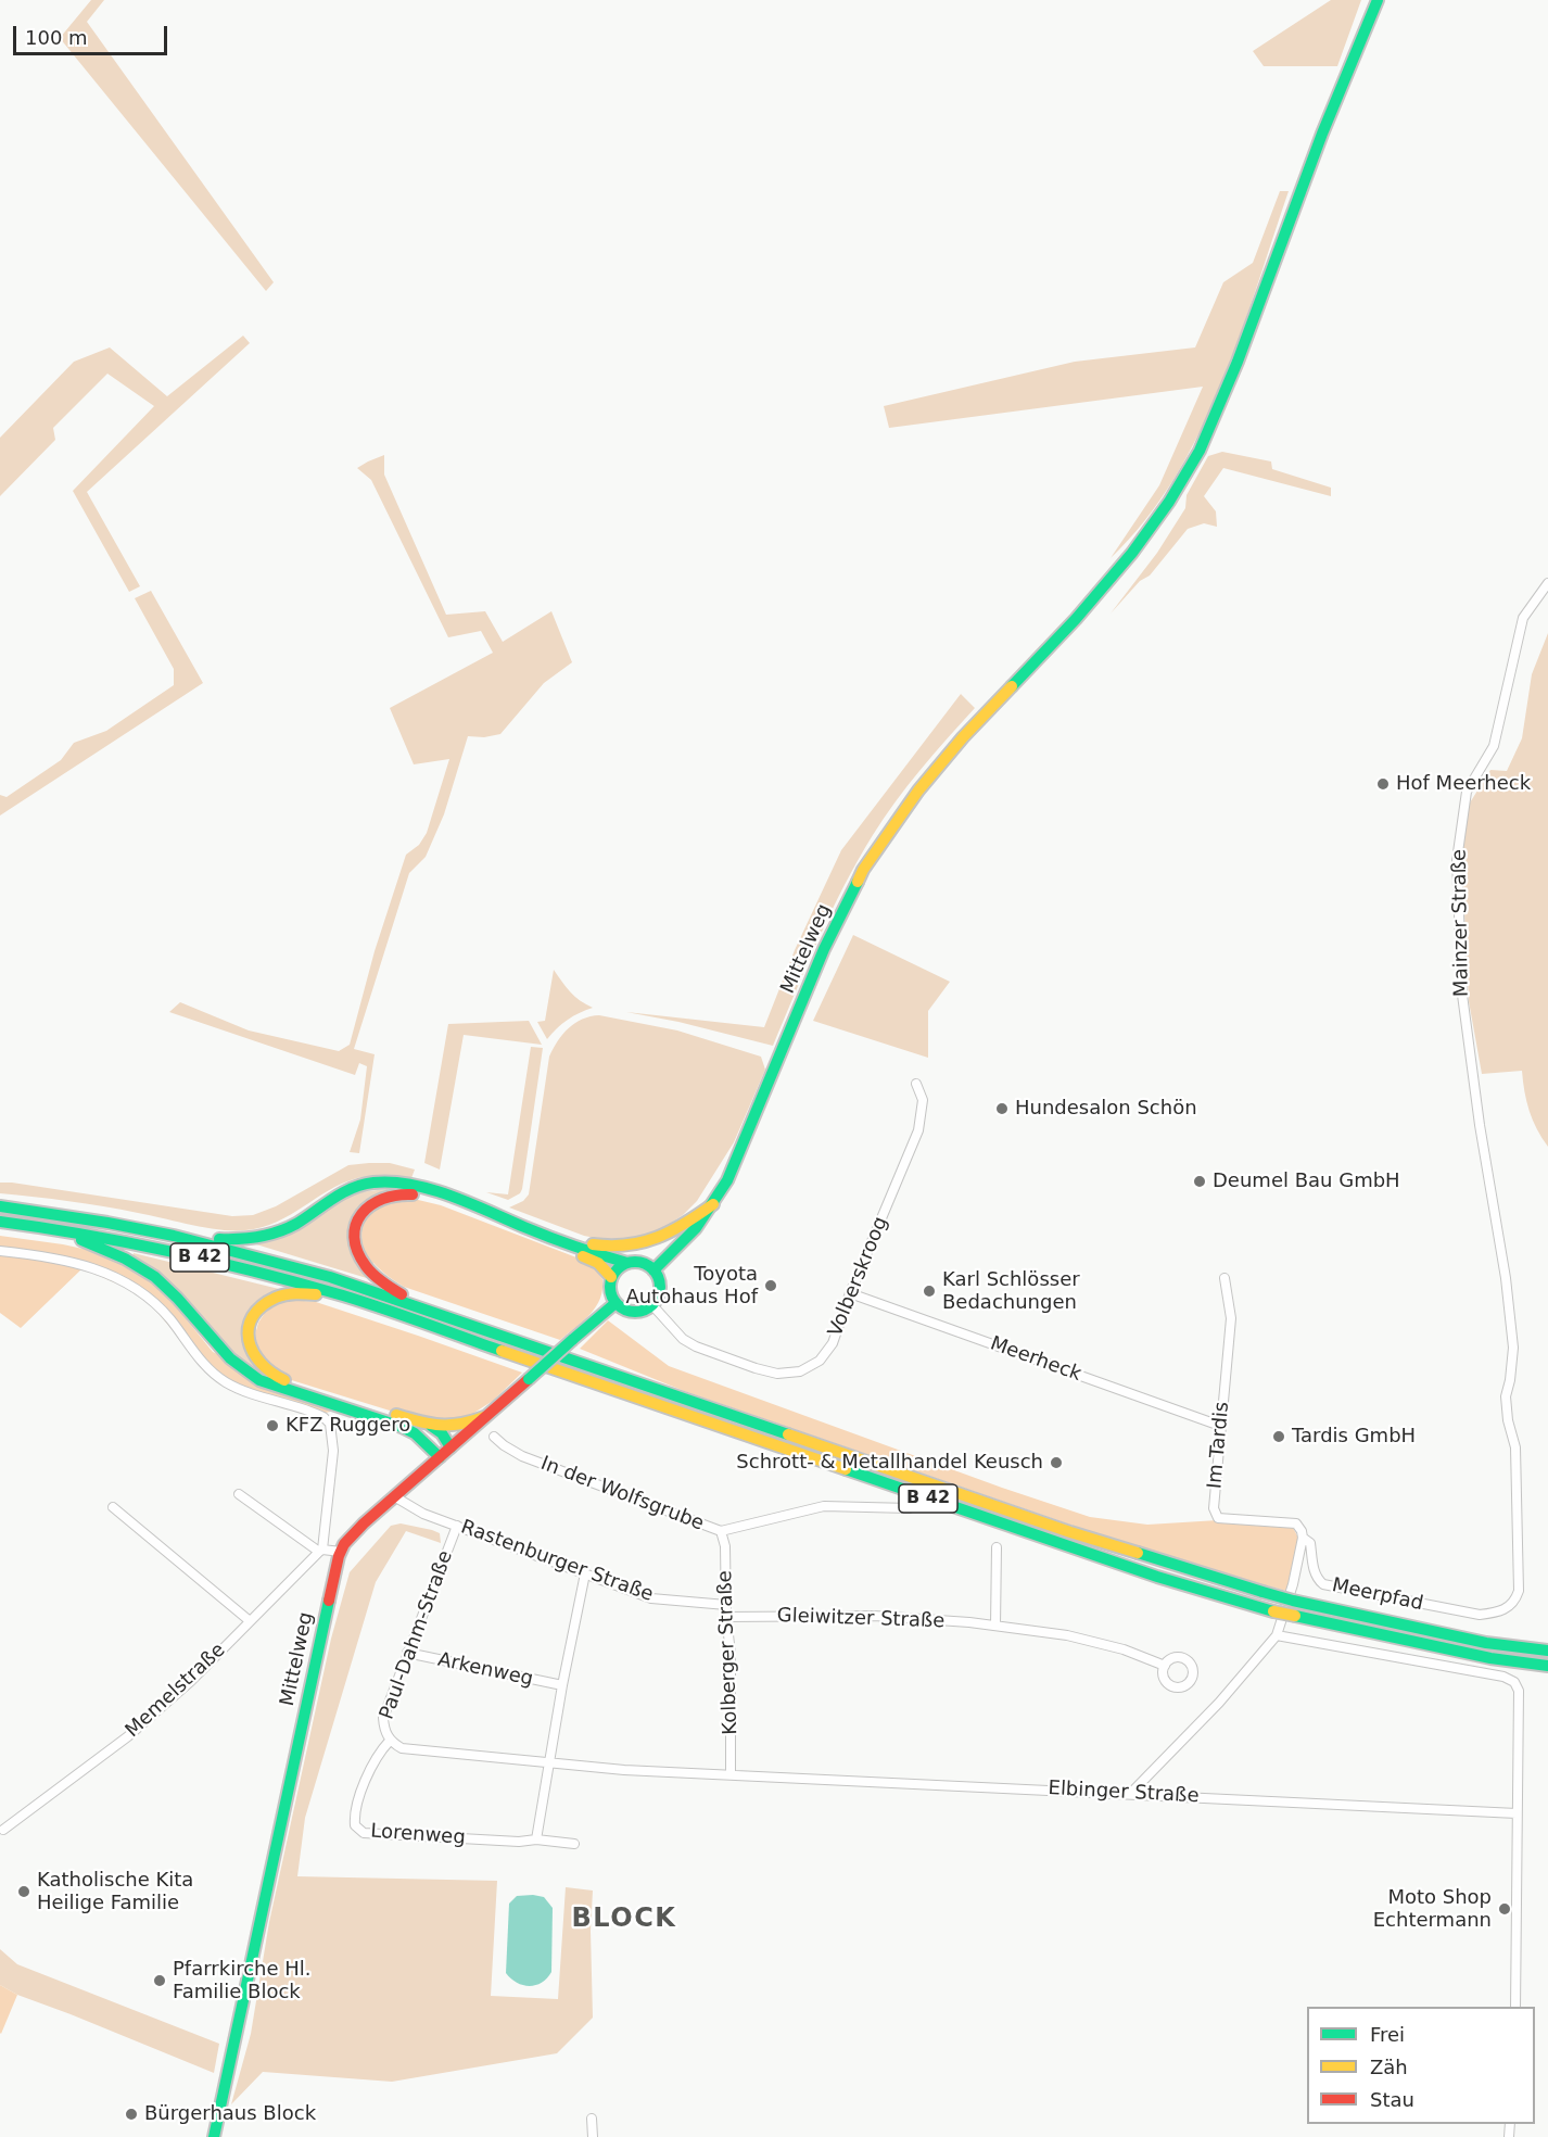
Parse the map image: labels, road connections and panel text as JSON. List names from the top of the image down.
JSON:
{
  "streets": {
    "main road": ["Mittelweg", "B 42"],
    "street": [
      "Mainzer Straße",
      "Volberskroog",
      "Meerheck",
      "Im Tardis",
      "In der Wolfsgrube",
      "Rastenburger Straße",
      "Meerpfad",
      "Gleiwitzer Straße",
      "Paul-Dahm-Straße",
      "Kolberger Straße",
      "Arkenweg",
      "Memelstraße",
      "Elbinger Straße",
      "Lorenweg"
    ]
  },
  "crossings": [
    ["Mainzer Straße", "Meerpfad"],
    ["Mittelweg", "Volberskroog"],
    ["Mittelweg", "Rastenburger Straße"],
    ["Volberskroog", "Meerheck"],
    ["Meerheck", "Im Tardis"],
    ["Im Tardis", "Meerpfad"],
    ["In der Wolfsgrube", "Kolberger Straße"],
    ["Rastenburger Straße", "Paul-Dahm-Straße"],
    ["Rastenburger Straße", "Kolberger Straße"],
    ["Gleiwitzer Straße", "Kolberger Straße"],
    ["Paul-Dahm-Straße", "Kolberger Straße"],
    ["Paul-Dahm-Straße", "Arkenweg"],
    ["Paul-Dahm-Straße", "Elbinger Straße"],
    ["Paul-Dahm-Straße", "Lorenweg"],
    ["Kolberger Straße", "Elbinger Straße"]
  ],
  "districts": ["BLOCK"],
  "places": [
    "Hof Meerheck",
    "Hundesalon Schön",
    "Deumel Bau GmbH",
    "Toyota Autohaus Hof",
    "Karl Schlösser Bedachungen",
    "KFZ Ruggero",
    "Tardis GmbH",
    "Schrott- & Metallhandel Keusch",
    "Katholische Kita Heilige Familie",
    "Moto Shop Echtermann",
    "Pfarrkirche Hl. Familie Block",
    "Bürgerhaus Block"
  ],
  "legend": ["Frei", "Zäh", "Stau"],
  "scale_bar": "100 m"
}
